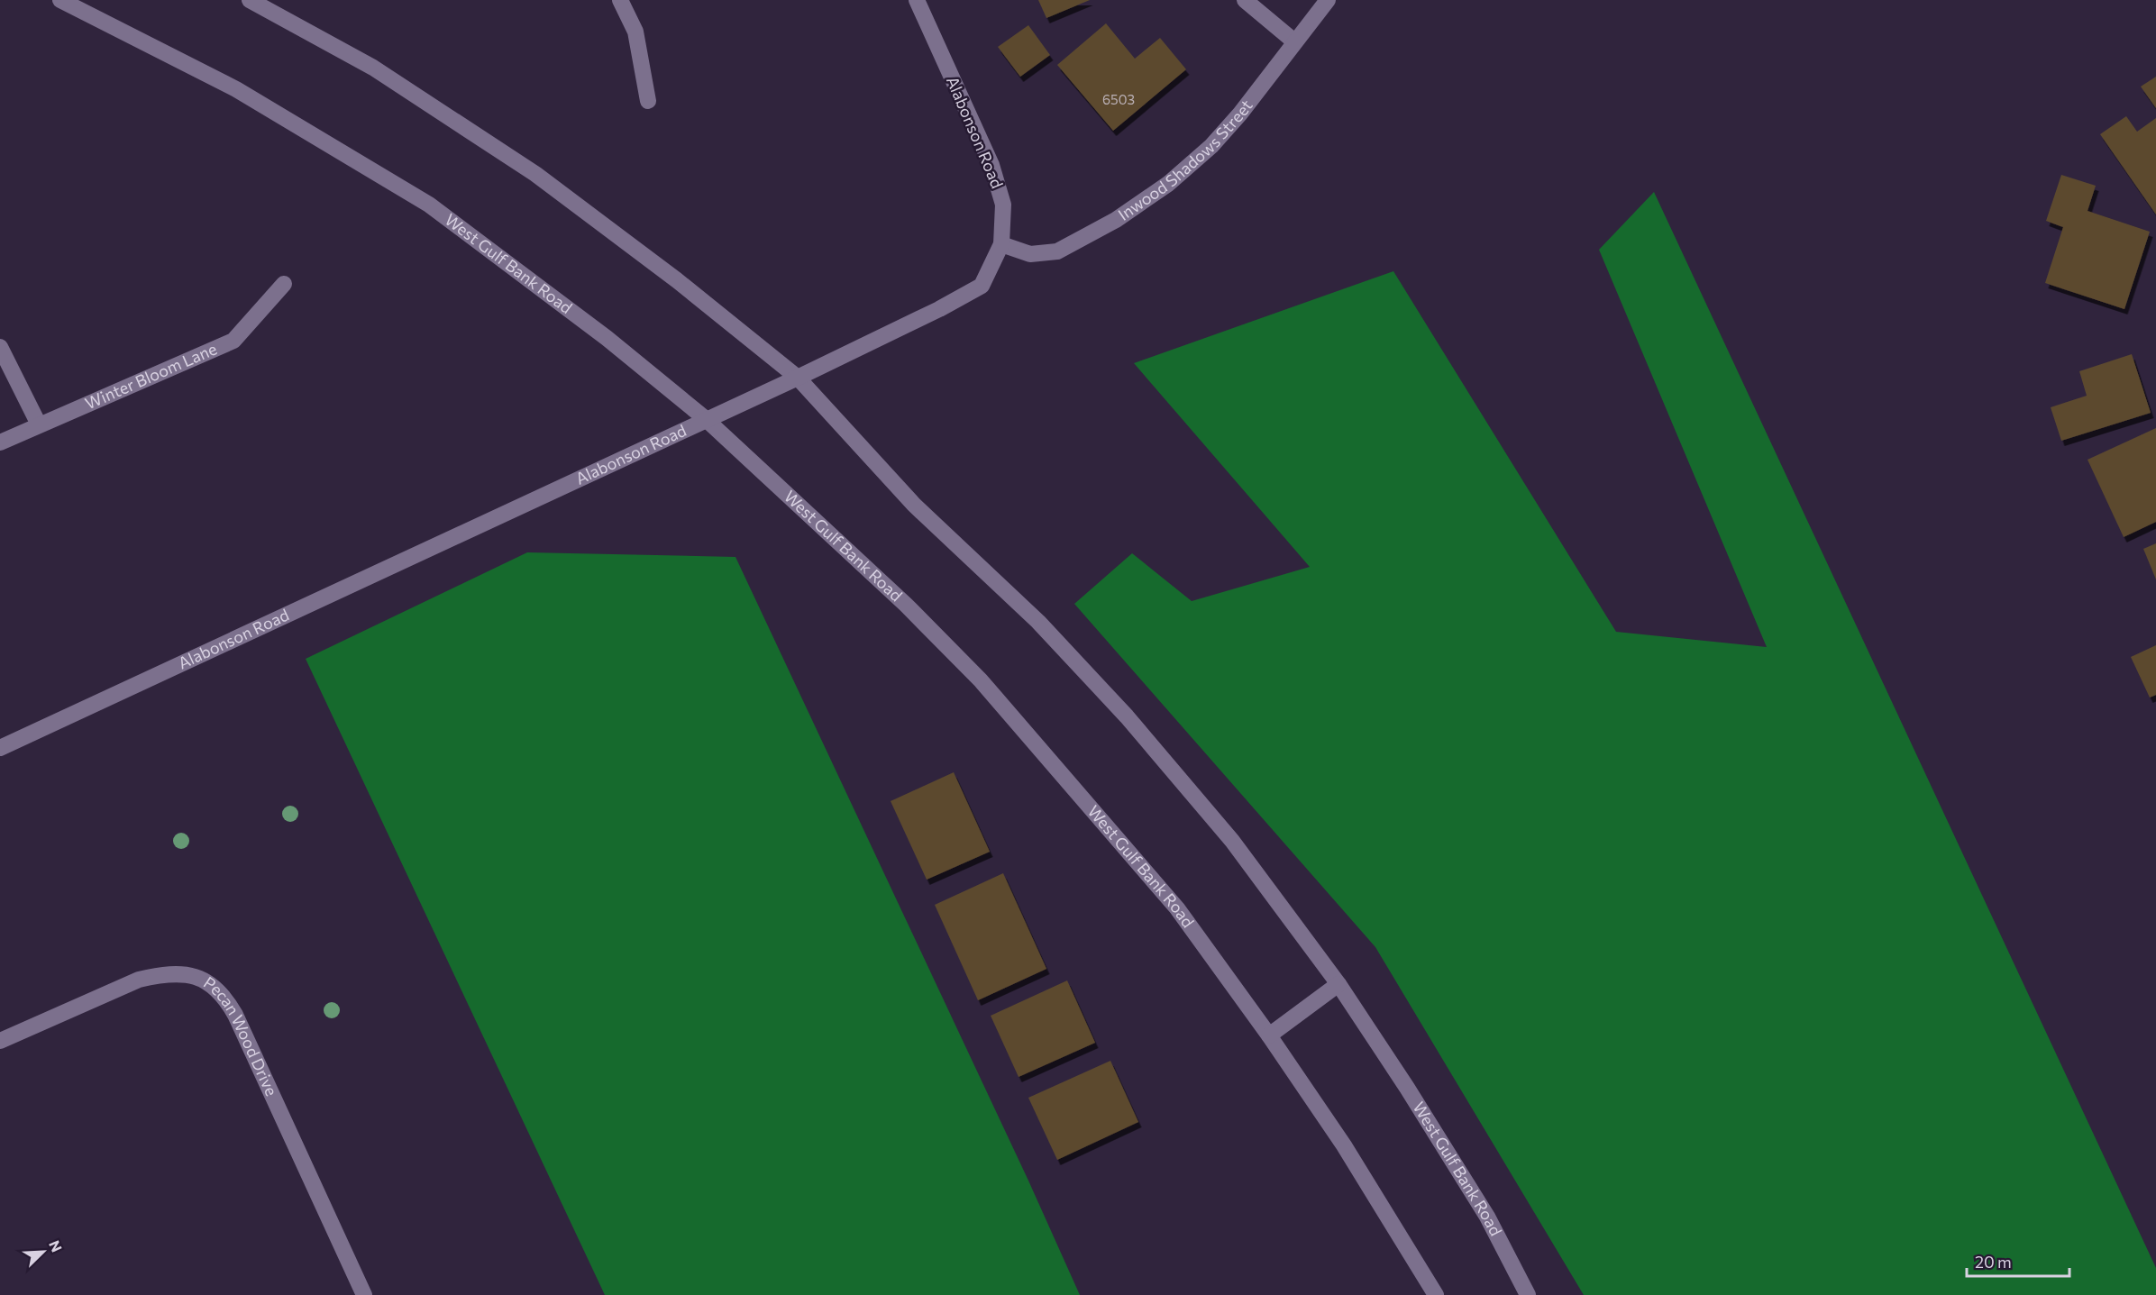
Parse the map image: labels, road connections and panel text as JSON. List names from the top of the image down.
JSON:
{
  "streets": {
    "street": [
      "Alabonson Road",
      "Inwood Shadows Street",
      "West Gulf Bank Road",
      "Winter Bloom Lane",
      "Pecan Wood Drive"
    ]
  },
  "crossings": [
    ["Alabonson Road", "Inwood Shadows Street"],
    ["Alabonson Road", "West Gulf Bank Road"]
  ],
  "house_numbers": ["6503"],
  "scale_bar": "20 m",
  "north": "top right"
}
